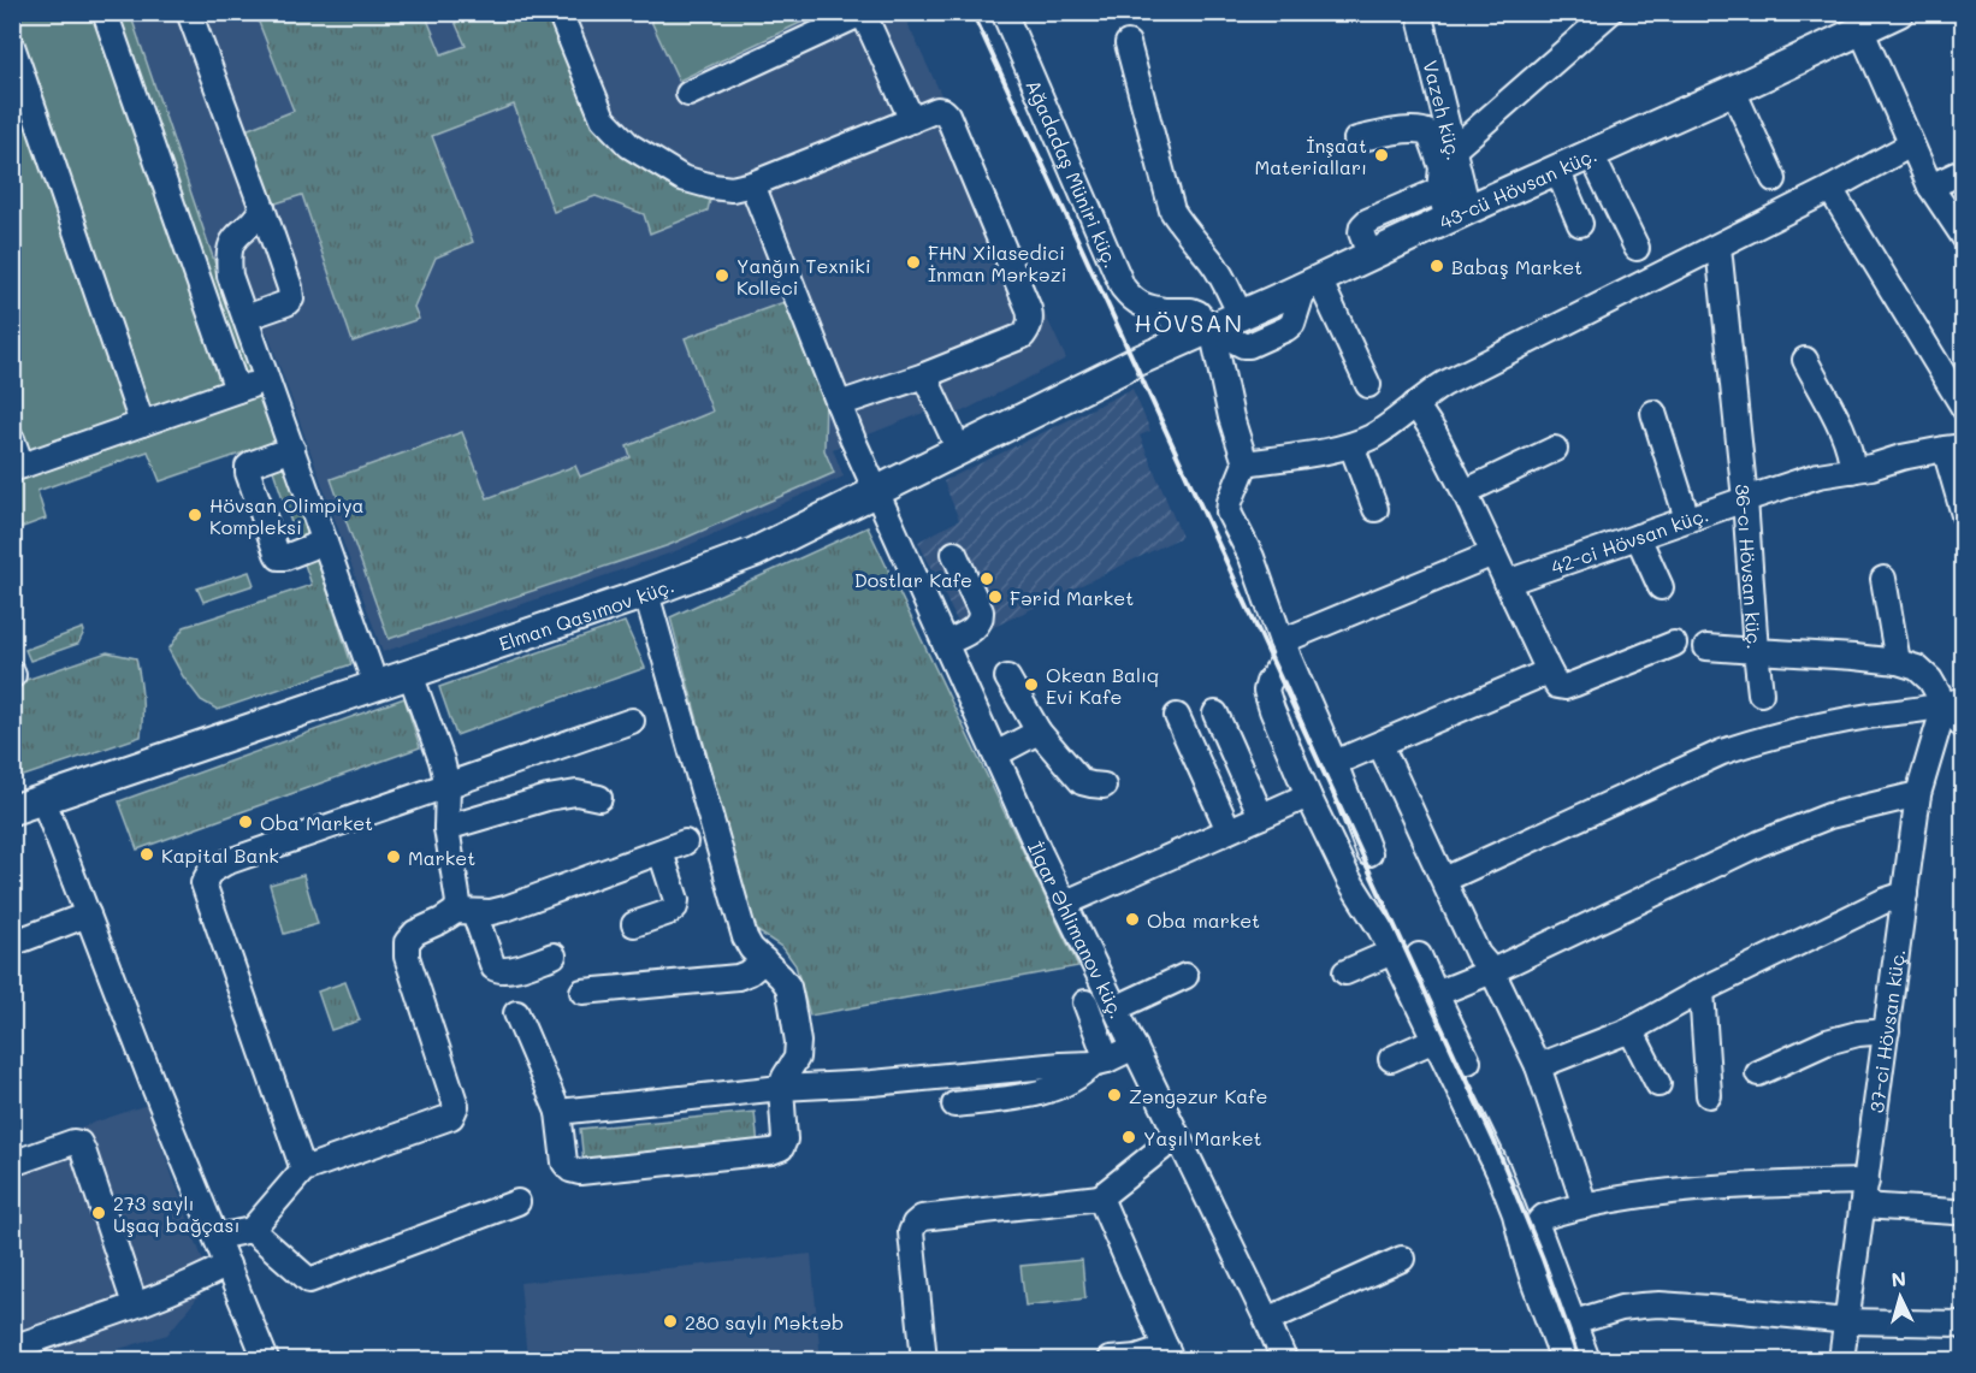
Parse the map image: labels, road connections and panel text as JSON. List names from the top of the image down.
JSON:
{
  "streets": {
    "main road": ["43-cü Hövsan küç.", "Elman Qasımov küç."],
    "street": [
      "Vazeh küç.",
      "Ağadadaş Müniri küç.",
      "42-ci Hövsan küç.",
      "36-cı Hövsan küç.",
      "İlqar Əhlimanov küç.",
      "37-ci Hövsan küç."
    ]
  },
  "crossings": [
    ["Vazeh küç.", "43-cü Hövsan küç."],
    ["Ağadadaş Müniri küç.", "43-cü Hövsan küç."],
    ["43-cü Hövsan küç.", "Elman Qasımov küç."],
    ["42-ci Hövsan küç.", "36-cı Hövsan küç."],
    ["36-cı Hövsan küç.", "37-ci Hövsan küç."],
    ["Elman Qasımov küç.", "İlqar Əhlimanov küç."]
  ],
  "districts": ["HÖVSAN"],
  "places": [
    "İnşaat Materialları",
    "FHN Xilasedici İnman Mərkəzi",
    "Babaş Market",
    "Yanğın Texniki Kolleci",
    "Hövsan Olimpiya Kompleksi",
    "Dostlar Kafe",
    "Fərid Market",
    "Okean Balıq Evi Kafe",
    "Oba Market",
    "Kapital Bank",
    "Market",
    "Oba market",
    "Zəngəzur Kafe",
    "Yaşıl Market",
    "273 saylı Uşaq bağçası",
    "280 saylı Məktəb"
  ],
  "north": "top"
}
